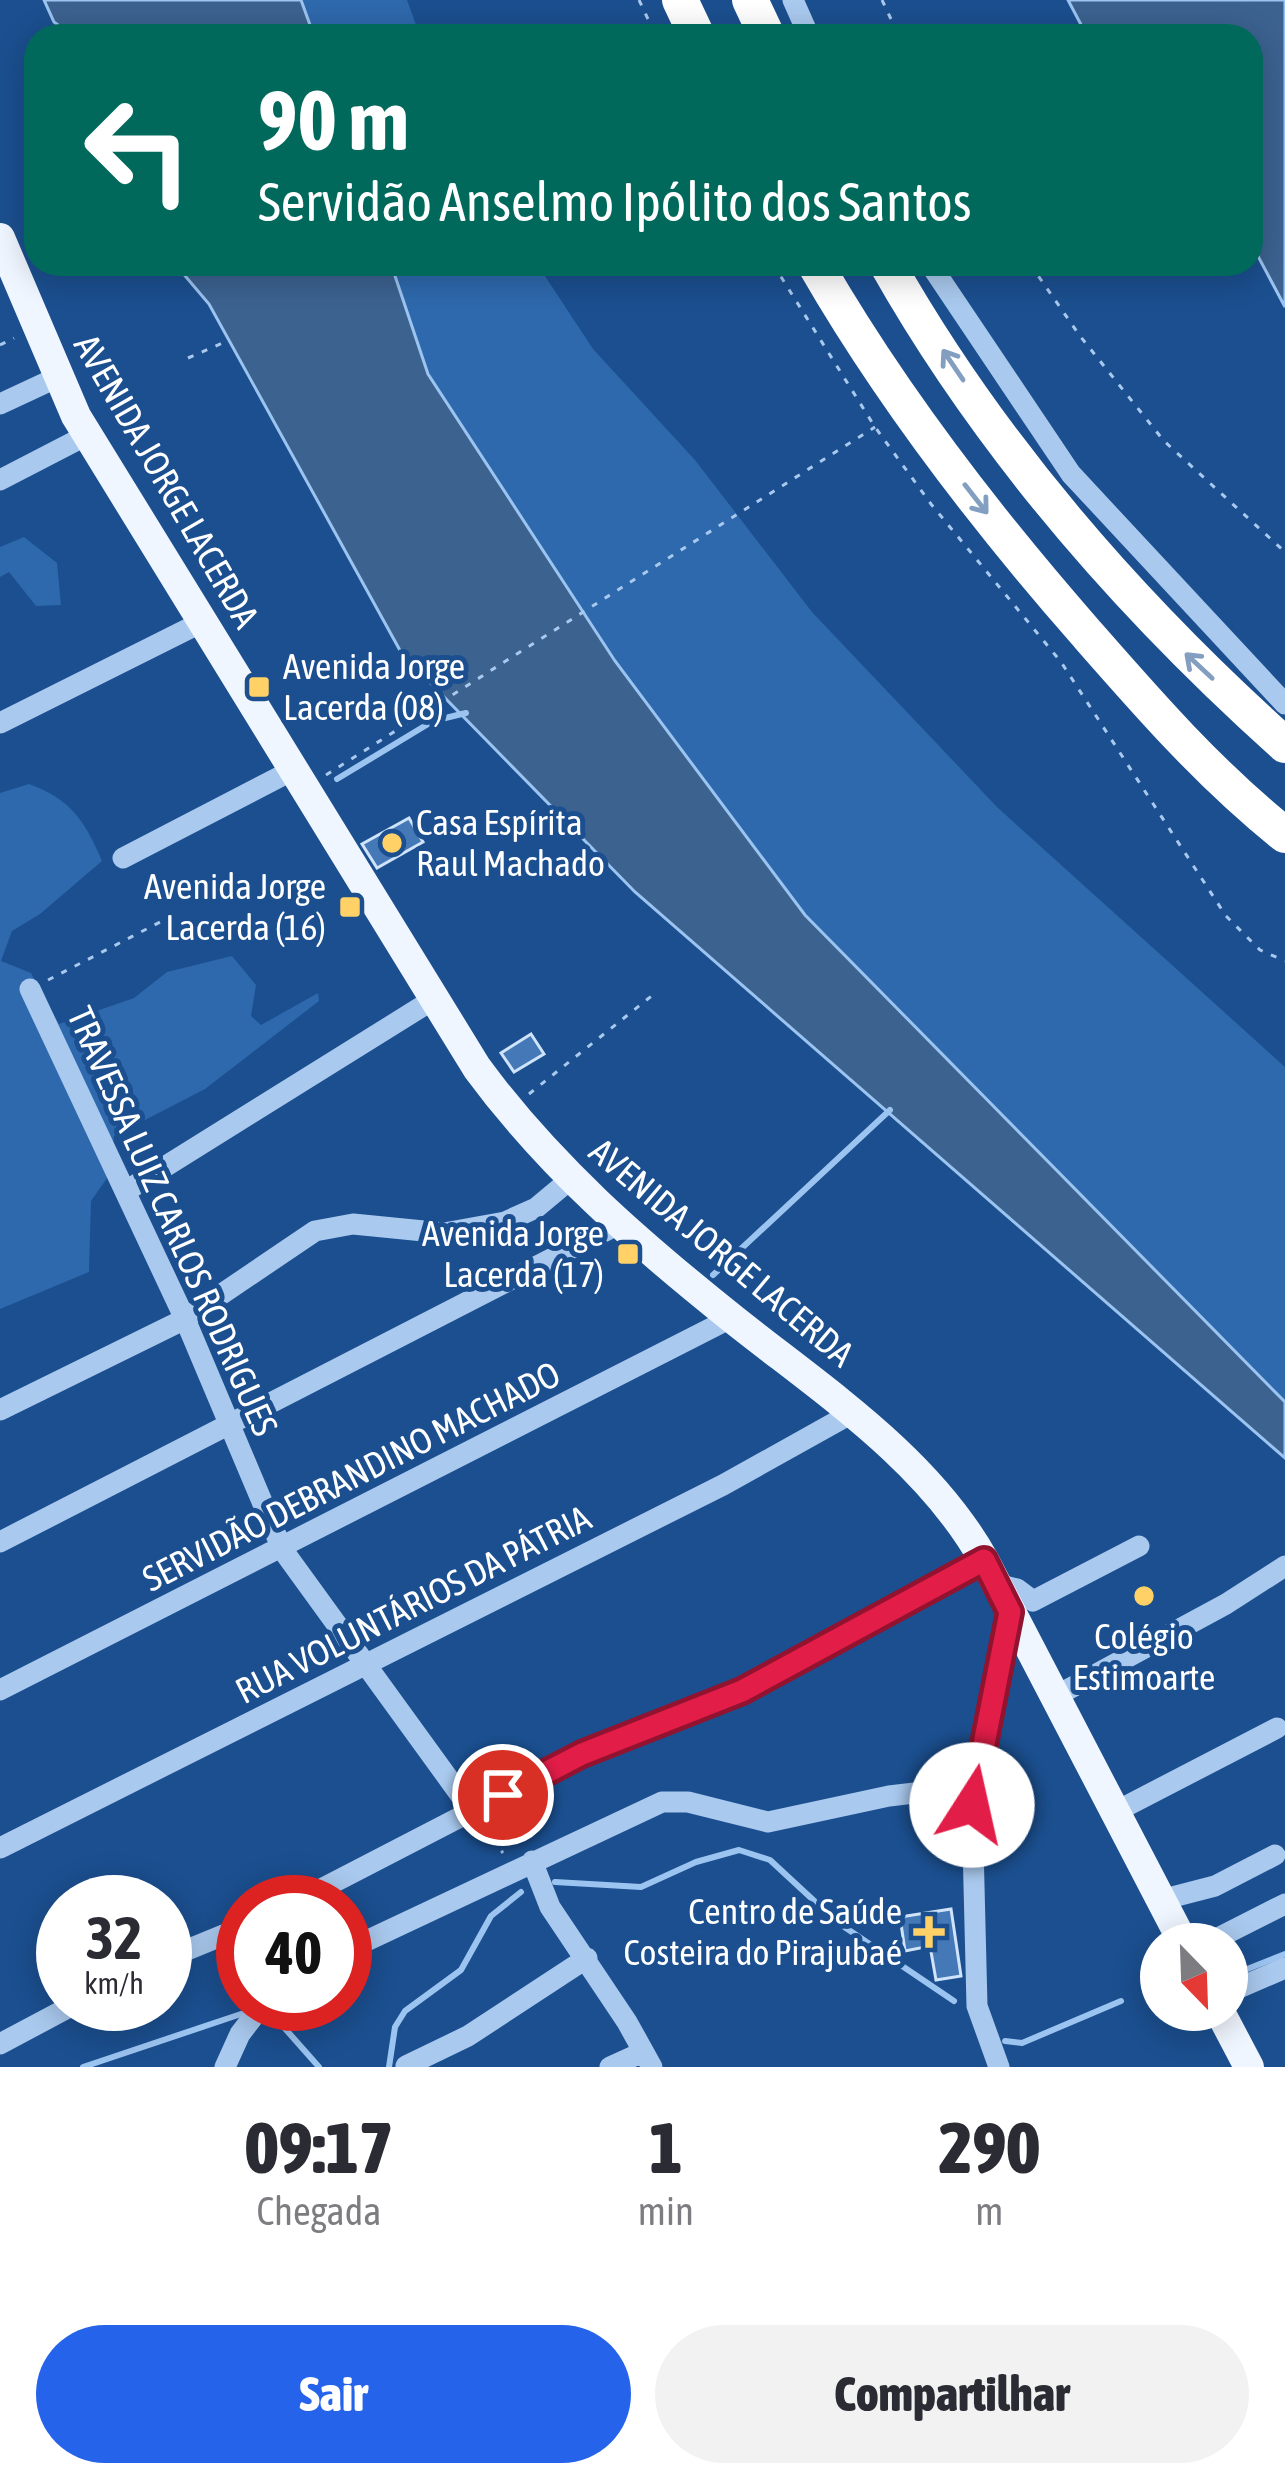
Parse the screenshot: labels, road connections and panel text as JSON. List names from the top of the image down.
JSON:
{
  "streets": {
    "main road": ["AVENIDA JORGE LACERDA"],
    "street": ["TRAVESSA LUIZ CARLOS RODRIGUES", "SERVIDÃO DEBRANDINO MACHADO", "RUA VOLUNTÁRIOS DA PÁTRIA"]
  },
  "crossings": [
    ["AVENIDA JORGE LACERDA", "SERVIDÃO DEBRANDINO MACHADO"],
    ["AVENIDA JORGE LACERDA", "RUA VOLUNTÁRIOS DA PÁTRIA"],
    ["TRAVESSA LUIZ CARLOS RODRIGUES", "SERVIDÃO DEBRANDINO MACHADO"],
    ["TRAVESSA LUIZ CARLOS RODRIGUES", "RUA VOLUNTÁRIOS DA PÁTRIA"]
  ],
  "places": {
    "transit": ["Avenida Jorge Lacerda (08)", "Avenida Jorge Lacerda (16)", "Avenida Jorge Lacerda (17)"],
    "other": ["Casa Espírita Raul Machado", "Colégio Estimoarte"],
    "health": ["Centro de Saúde Costeira do Pirajubaé"]
  },
  "north": "bottom right",
  "page": {
    "turn": ["90 m", "Servidão Anselmo Ipólito dos Santos"],
    "speed": "32 km/h",
    "limit": "40",
    "eta": [
      "09:17",
      "Chegada",
      "1",
      "min",
      "290",
      "m"
    ],
    "buttons": ["Sair", "Compartilhar"]
  }
}
